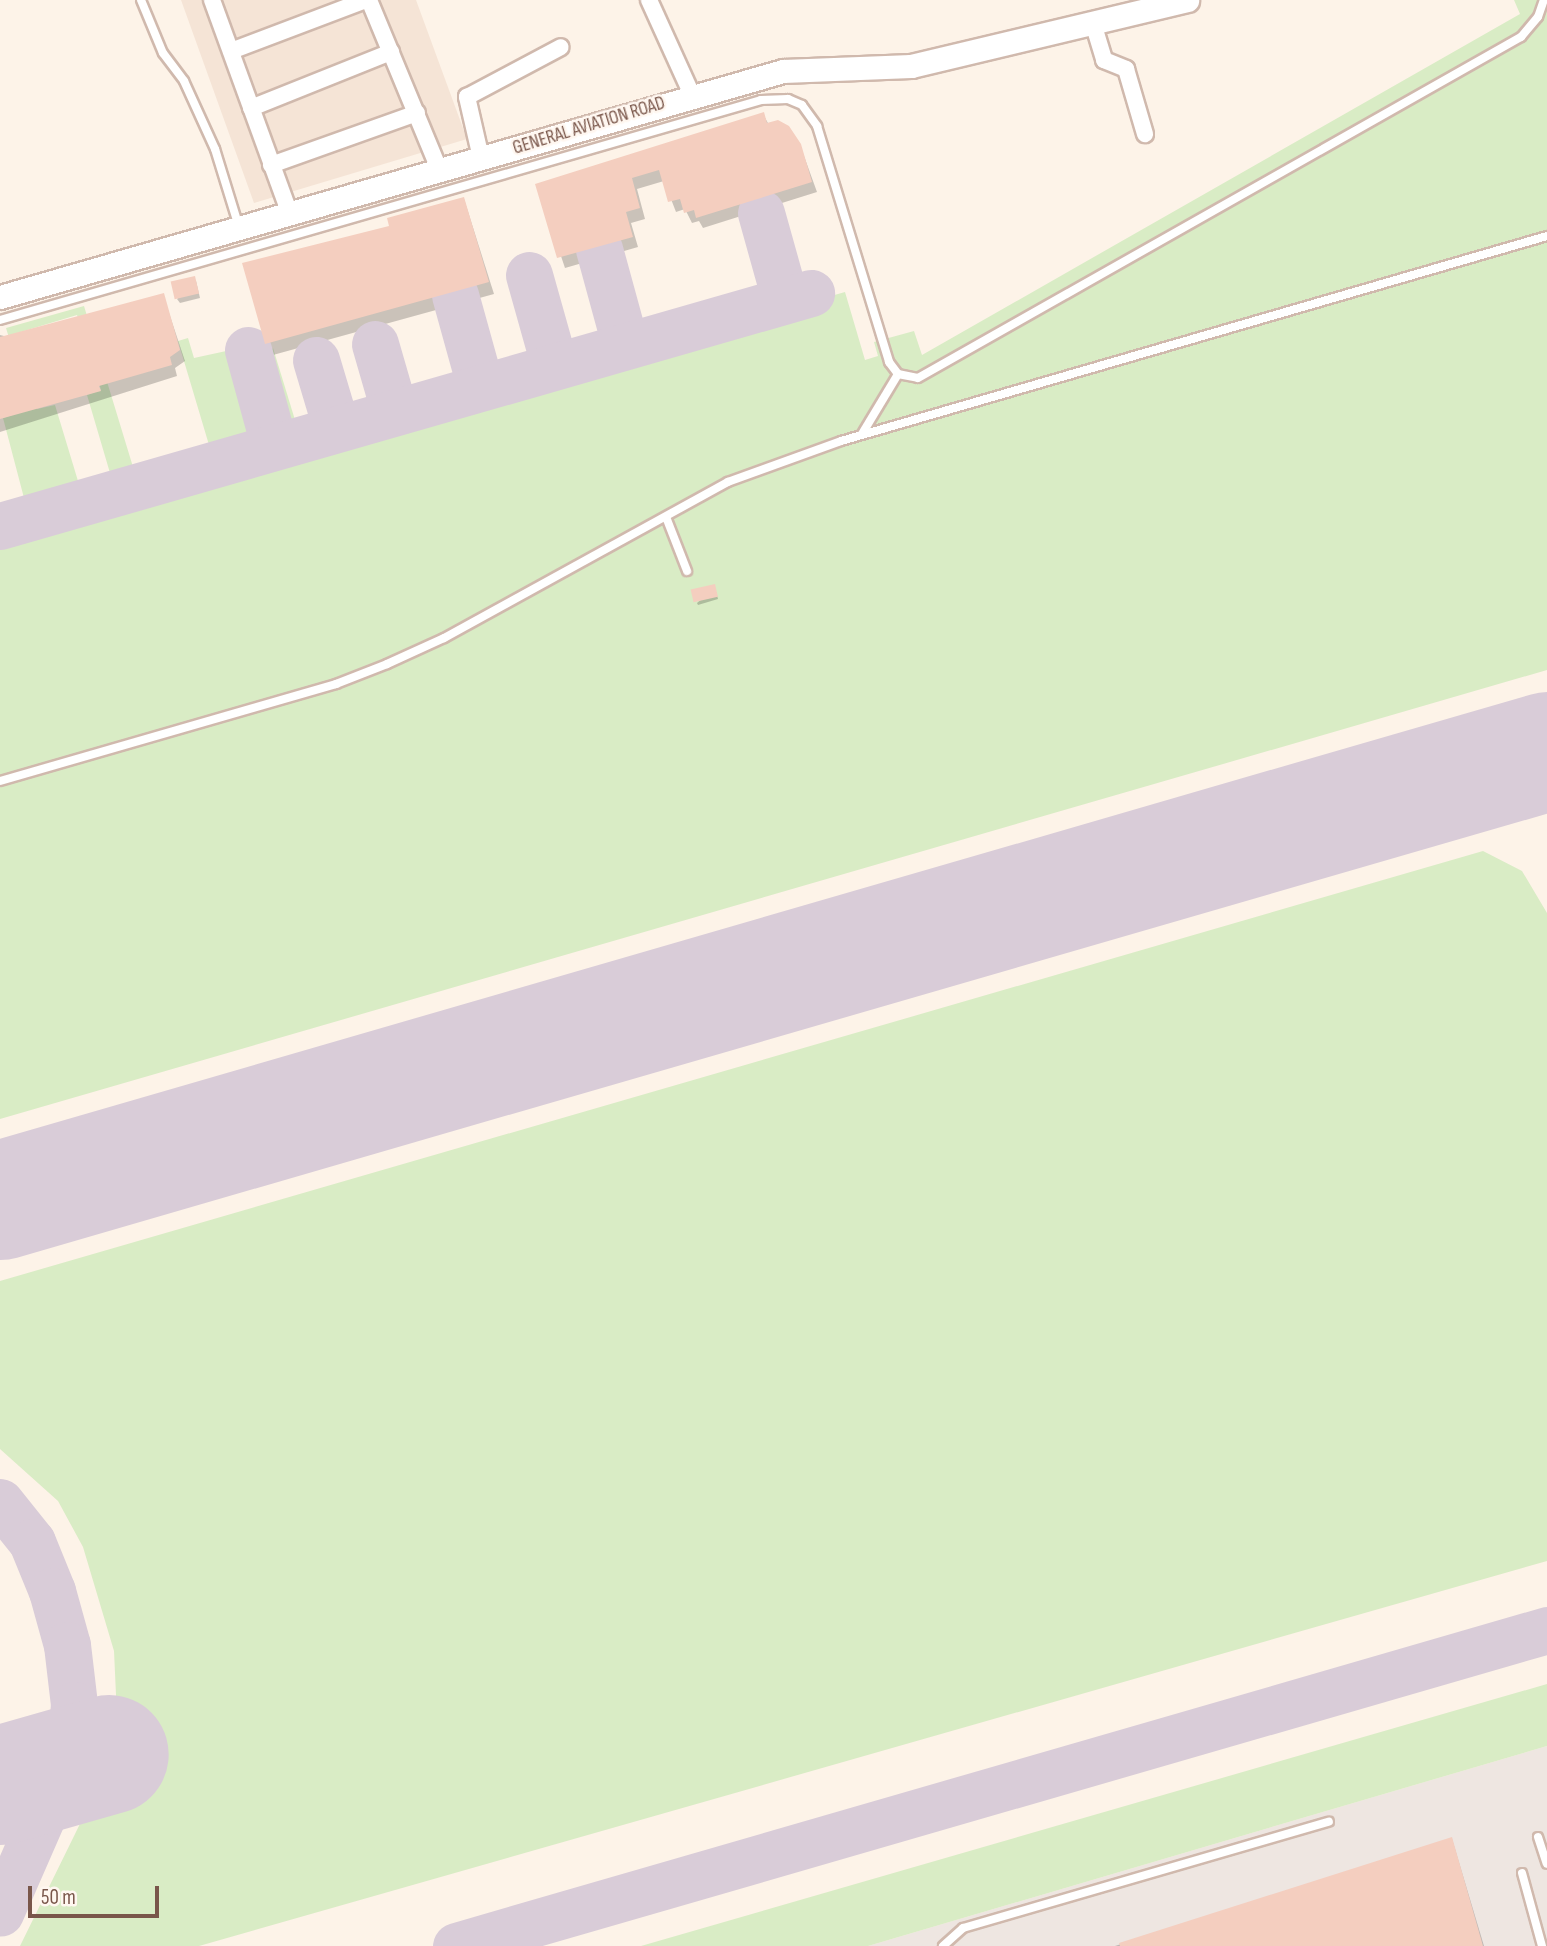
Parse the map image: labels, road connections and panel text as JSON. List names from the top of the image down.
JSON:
{
  "streets": {
    "main road": ["GENERAL AVIATION ROAD"]
  },
  "scale_bar": "50 m"
}
